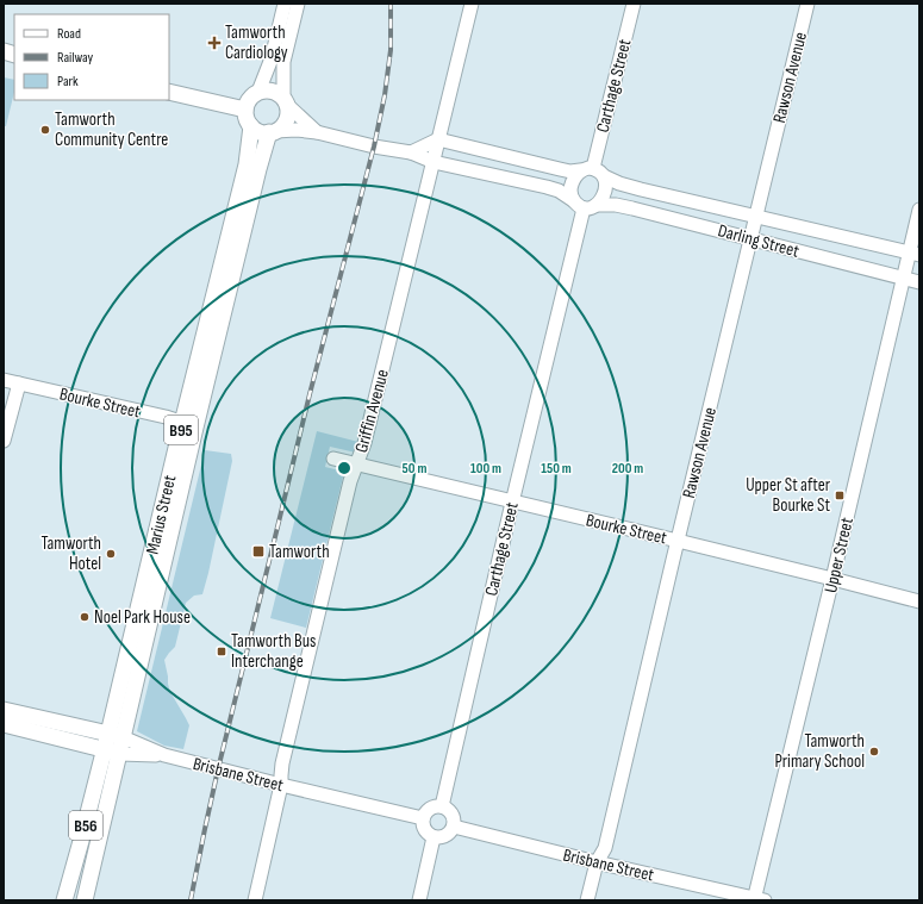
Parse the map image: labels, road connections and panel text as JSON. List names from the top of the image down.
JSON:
{
  "streets": {
    "main road": [
      "B95",
      "Marius Street",
      "Brisbane Street",
      "B56"
    ],
    "street": [
      "Rawson Avenue",
      "Carthage Street",
      "Darling Street",
      "Bourke Street",
      "Griffin Avenue",
      "Upper Street"
    ]
  },
  "crossings": [
    ["Rawson Avenue", "Darling Street"],
    ["Rawson Avenue", "Bourke Street"],
    ["Rawson Avenue", "Brisbane Street"],
    ["Carthage Street", "Darling Street"],
    ["Carthage Street", "Bourke Street"],
    ["Carthage Street", "Brisbane Street"],
    ["Darling Street", "Griffin Avenue"],
    ["Darling Street", "Upper Street"],
    ["Bourke Street", "Griffin Avenue"],
    ["Bourke Street", "Marius Street"],
    ["Bourke Street", "Upper Street"],
    ["Griffin Avenue", "Brisbane Street"],
    ["B95", "Marius Street"],
    ["Marius Street", "Brisbane Street"],
    ["Upper Street", "Brisbane Street"]
  ],
  "places": {
    "health": ["Tamworth Cardiology"],
    "other": [
      "Tamworth Community Centre",
      "Tamworth Hotel",
      "Noel Park House",
      "Tamworth Primary School"
    ],
    "transit": ["Upper St after Bourke St", "Tamworth", "Tamworth Bus Interchange"]
  },
  "legend": ["Road", "Railway", "Park"],
  "rings": [
    "50 m",
    "100 m",
    "150 m",
    "200 m"
  ]
}
